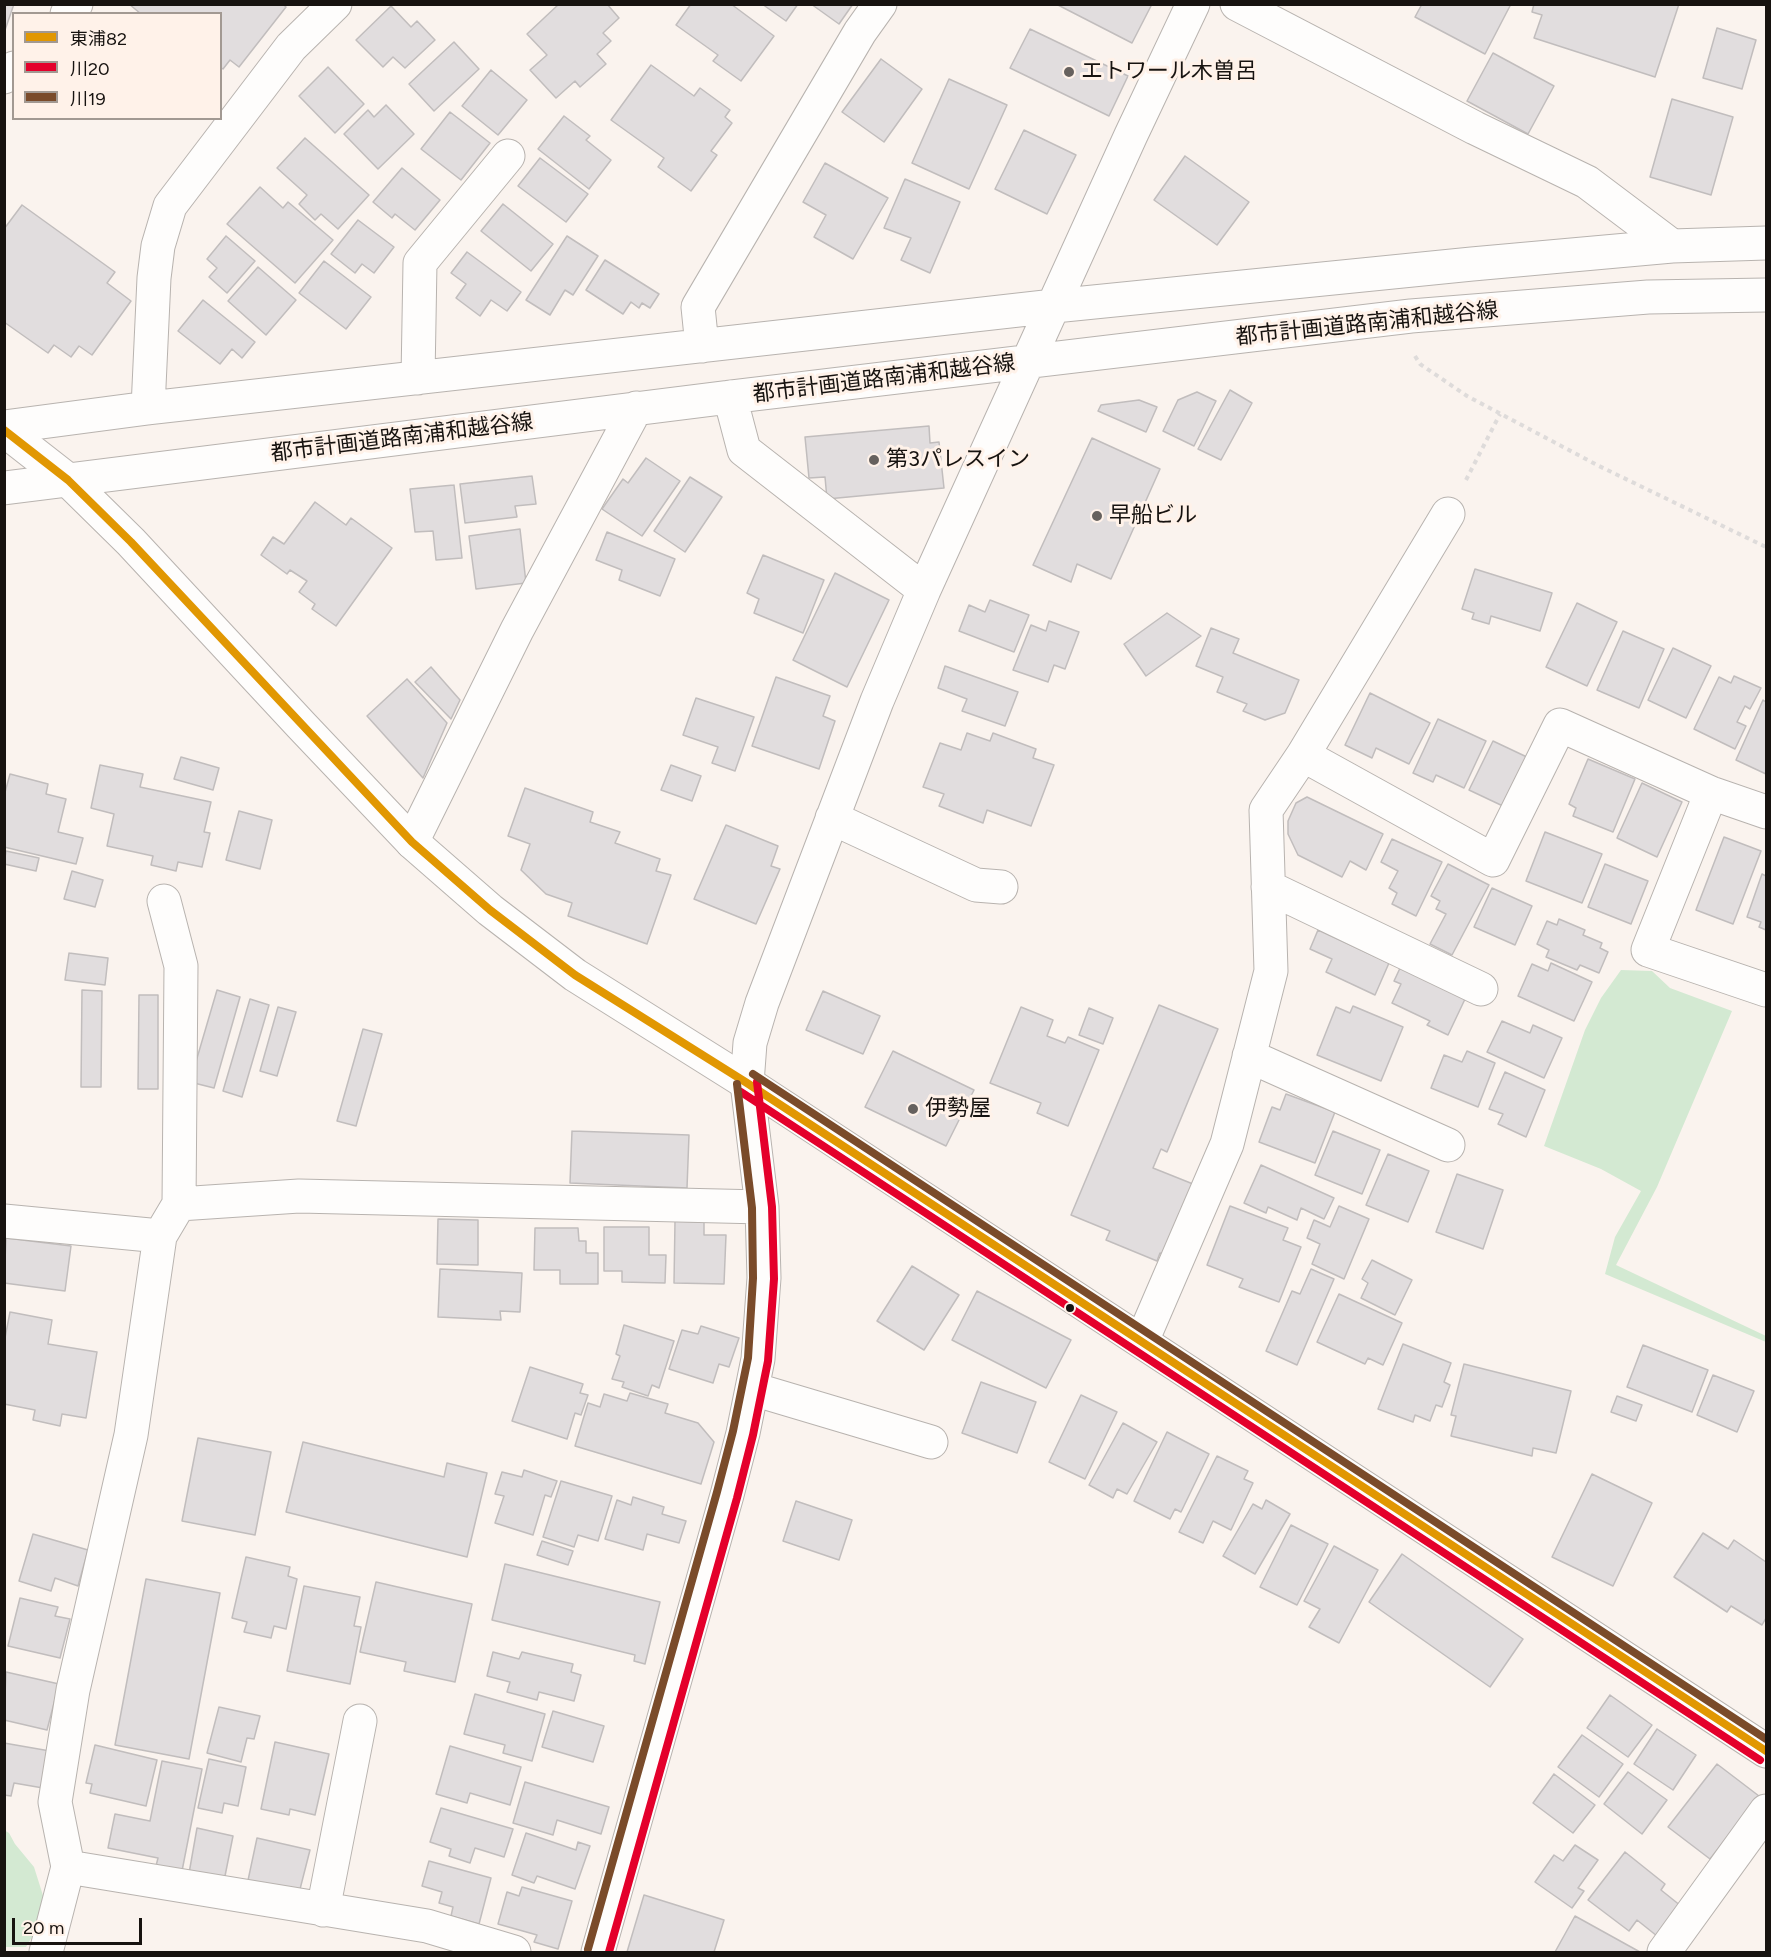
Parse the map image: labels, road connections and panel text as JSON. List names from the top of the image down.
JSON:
{
  "streets": {
    "street": ["都市計画道路南浦和越谷線"]
  },
  "places": [
    "エトワール木曽呂",
    "第3パレスイン",
    "早船ビル",
    "伊勢屋"
  ],
  "lines": ["transit line 東浦82", "transit line 川19", "transit line 川20"],
  "legend": ["東浦82", "川20", "川19"],
  "scale_bar": "20 m"
}
